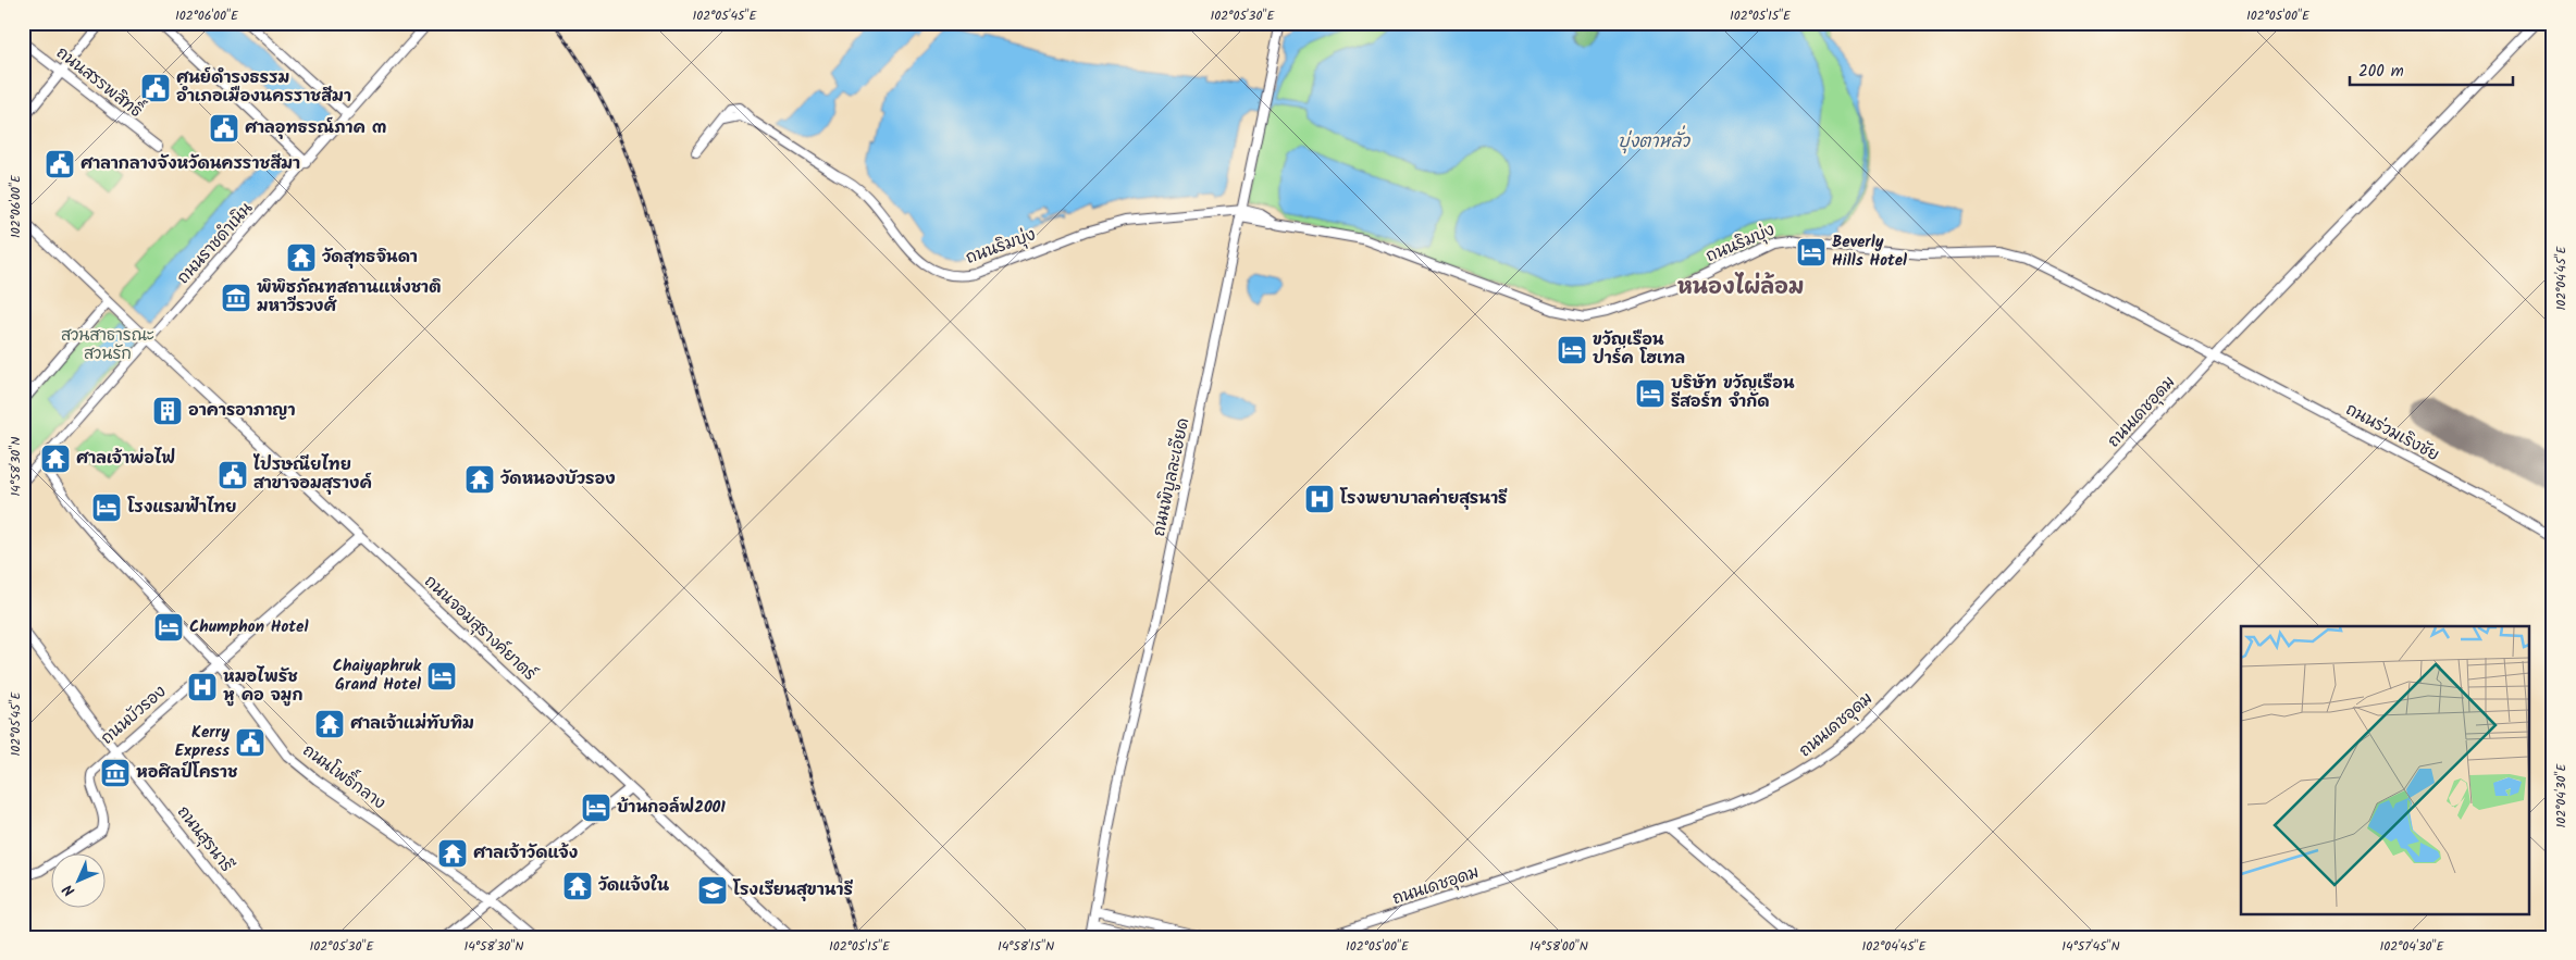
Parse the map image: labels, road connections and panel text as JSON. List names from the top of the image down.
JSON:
{
  "streets": {
    "main road": [
      "ถนนสรรพสิทธิ์",
      "ถนนราชดำเนิน",
      "ถนนริมบุ่ง",
      "ถนนเดชอุดม",
      "ถนนร่วมเริงชัย",
      "ถนนพิบูลละเอียด",
      "ถนนจอมสุรางค์ยาตร์",
      "ถนนบัวรอง",
      "ถนนโพธิ์กลาง",
      "ถนนสุรนารี"
    ]
  },
  "crossings": [
    ["ถนนราชดำเนิน", "ถนนจอมสุรางค์ยาตร์"],
    ["ถนนราชดำเนิน", "ถนนโพธิ์กลาง"],
    ["ถนนริมบุ่ง", "ถนนเดชอุดม"],
    ["ถนนริมบุ่ง", "ถนนร่วมเริงชัย"],
    ["ถนนริมบุ่ง", "ถนนพิบูลละเอียด"],
    ["ถนนเดชอุดม", "ถนนร่วมเริงชัย"],
    ["ถนนจอมสุรางค์ยาตร์", "ถนนบัวรอง"],
    ["ถนนบัวรอง", "ถนนโพธิ์กลาง"],
    ["ถนนบัวรอง", "ถนนสุรนารี"]
  ],
  "districts": ["หนองไผ่ล้อม"],
  "water": ["บุ่งตาหลั่ว"],
  "parks": ["สวนสาธารณะ สวนรัก"],
  "places": {
    "public building": [
      "ศูนย์ดำรงธรรม อำเภอเมืองนครราชสีมา",
      "ศาลอุทธรณ์ภาค ๓",
      "ศาลากลางจังหวัดนครราชสีมา",
      "ไปรษณียไทย สาขาจอมสุรางค์",
      "Kerry Express"
    ],
    "hotel": [
      "Beverly Hills Hotel",
      "ขวัญเรือน ปาร์ค โฮเทล",
      "บริษัท ขวัญเรือน รีสอร์ท จำกัด",
      "โรงแรมฟ้าไทย",
      "Chumphon Hotel",
      "Chaiyaphruk Grand Hotel",
      "บ้านกอล์ฟ2001"
    ],
    "temple": [
      "วัดสุทธจินดา",
      "ศาลเจ้าพ่อไฟ",
      "วัดหนองบัวรอง",
      "ศาลเจ้าแม่ทับทิม",
      "ศาลเจ้าวัดแจ้ง",
      "วัดแจ้งใน"
    ],
    "museum": ["พิพิธภัณฑสถานแห่งชาติ มหาวีรวงศ์", "หอศิลป์โคราช"],
    "building": ["อาคารอาภาญา"],
    "hospital": ["โรงพยาบาลค่ายสุรนารี", "หมอไพรัช หู คอ จมูก"],
    "school or university": ["โรงเรียนสุขานารี"]
  },
  "scale_bar": "200 m",
  "north": "bottom left",
  "coordinates": [
    "102°06'00\"E",
    "102°05'45\"E",
    "102°05'30\"E",
    "102°05'15\"E",
    "102°05'00\"E",
    "102°04'45\"E",
    "14°58'30\"N",
    "102°04'30\"E",
    "14°58'15\"N",
    "14°58'00\"N",
    "14°57'45\"N"
  ]
}
